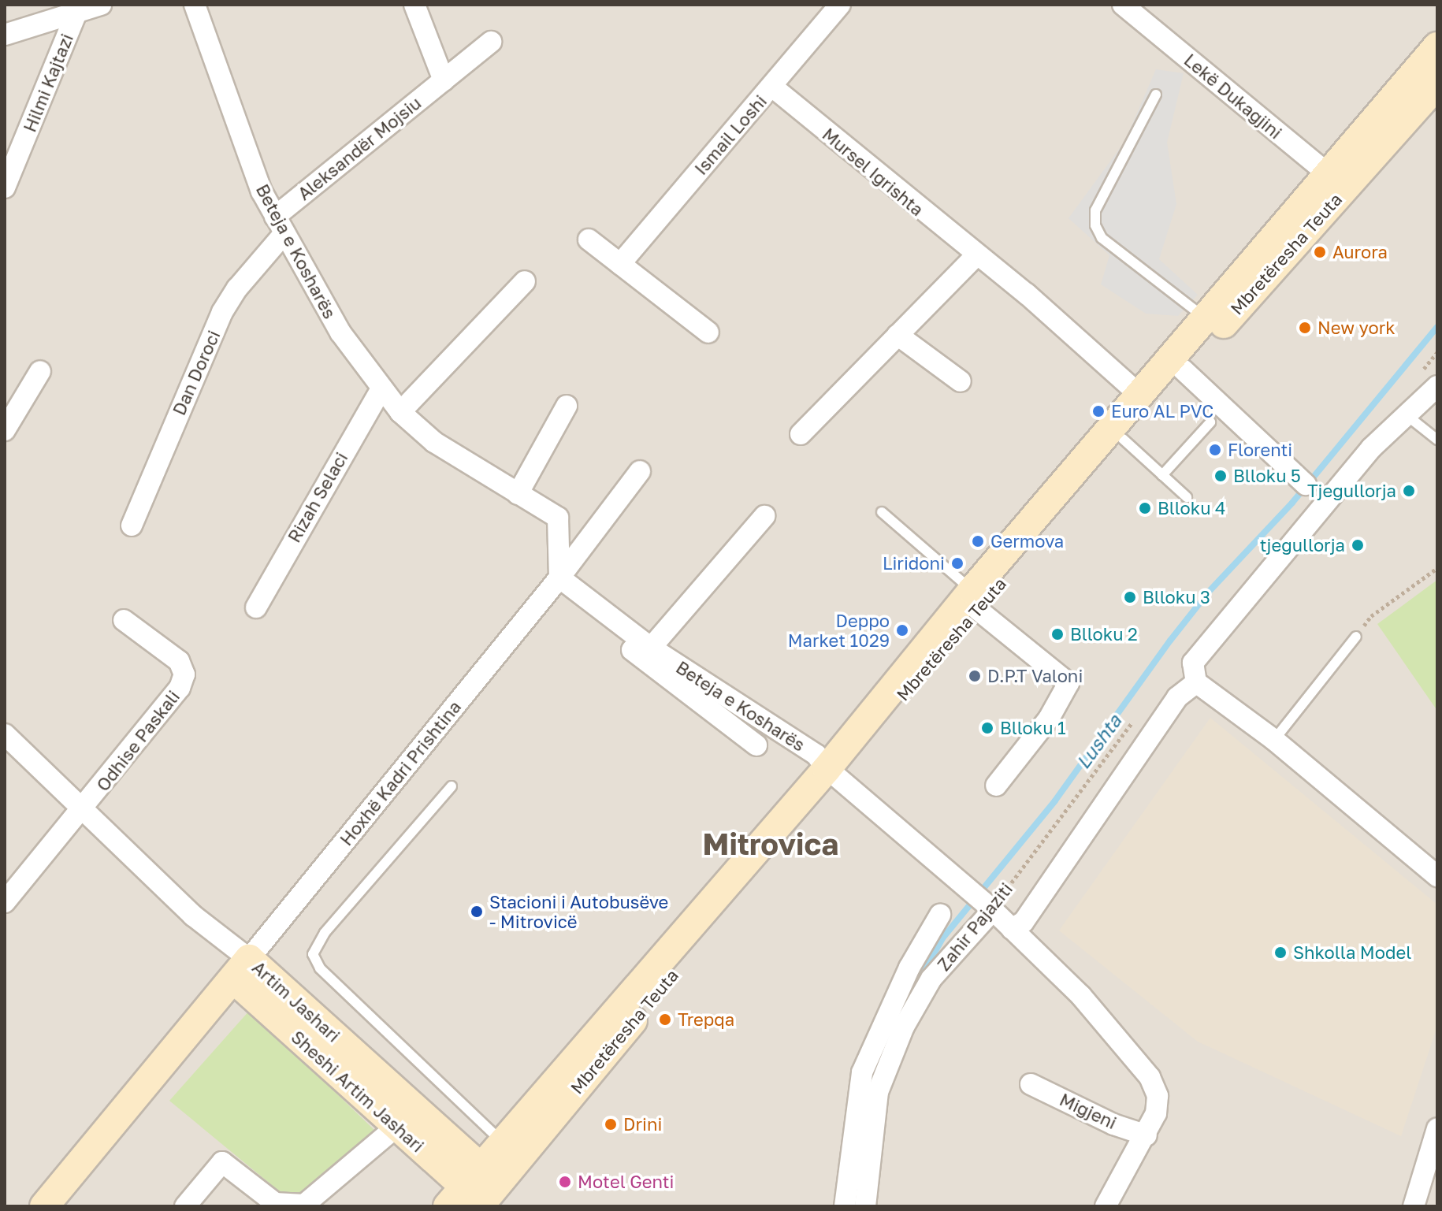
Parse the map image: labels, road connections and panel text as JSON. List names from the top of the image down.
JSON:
{
  "streets": {
    "main road": ["Mbretëresha Teuta", "Artim Jashari", "Sheshi Artim Jashari"],
    "street": [
      "Hilmi Kajtazi",
      "Lekë Dukagjini",
      "Ismail Loshi",
      "Aleksandër Mojsiu",
      "Mursel Igrishta",
      "Beteja e Kosharës",
      "Dan Doroci",
      "Rizah Selaci",
      "Odhise Paskali",
      "Hoxhë Kadri Prishtina",
      "Zahir Pajaziti",
      "Migjeni"
    ]
  },
  "crossings": [
    ["Lekë Dukagjini", "Mbretëresha Teuta"],
    ["Ismail Loshi", "Mursel Igrishta"],
    ["Aleksandër Mojsiu", "Beteja e Kosharës"],
    ["Aleksandër Mojsiu", "Dan Doroci"],
    ["Mursel Igrishta", "Mbretëresha Teuta"],
    ["Beteja e Kosharës", "Mbretëresha Teuta"],
    ["Beteja e Kosharës", "Dan Doroci"],
    ["Beteja e Kosharës", "Rizah Selaci"],
    ["Beteja e Kosharës", "Hoxhë Kadri Prishtina"],
    ["Beteja e Kosharës", "Zahir Pajaziti"],
    ["Beteja e Kosharës", "Migjeni"],
    ["Mbretëresha Teuta", "Artim Jashari"],
    ["Mbretëresha Teuta", "Sheshi Artim Jashari"],
    ["Hoxhë Kadri Prishtina", "Artim Jashari"],
    ["Hoxhë Kadri Prishtina", "Sheshi Artim Jashari"],
    ["Artim Jashari", "Sheshi Artim Jashari"]
  ],
  "districts": ["Mitrovica"],
  "water": ["Lushta"],
  "places": [
    "Aurora",
    "New york",
    "Euro AL PVC",
    "Florenti",
    "Blloku 5",
    "Tjegullorja",
    "Blloku 4",
    "Germova",
    "tjegullorja",
    "Liridoni",
    "Blloku 3",
    "Deppo Market 1029",
    "Blloku 2",
    "D.P.T Valoni",
    "Blloku 1",
    "Stacioni i Autobusëve - Mitrovicë",
    "Shkolla Model",
    "Trepqa",
    "Drini",
    "Motel Genti"
  ]
}
